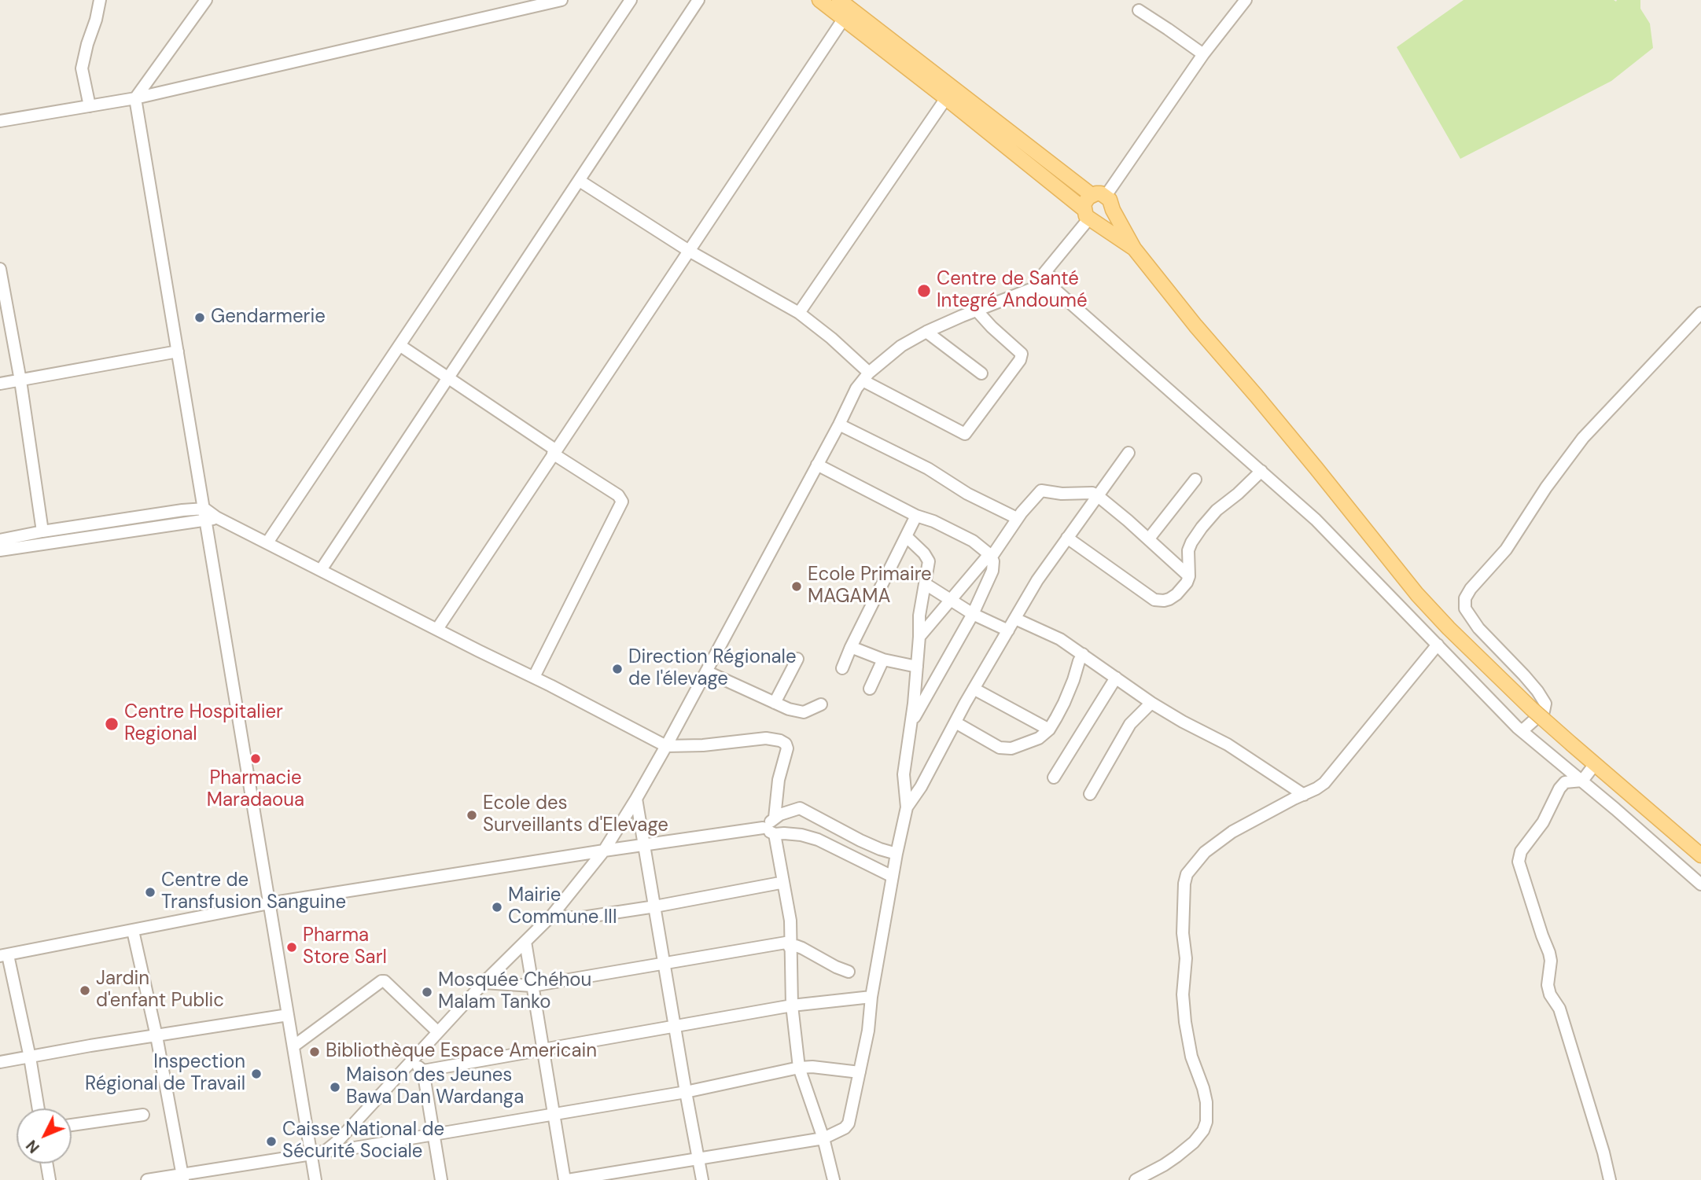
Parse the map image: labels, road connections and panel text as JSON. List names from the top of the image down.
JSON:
{
  "places": [
    "Centre de Santé Integré Andoumé",
    "Gendarmerie",
    "Ecole Primaire MAGAMA",
    "Direction Régionale de l'élevage",
    "Centre Hospitalier Regional",
    "Pharmacie Maradaoua",
    "Ecole des Surveillants d'Elevage",
    "Centre de Transfusion Sanguine",
    "Mairie Commune III",
    "Pharma Store Sarl",
    "Jardin d'enfant Public",
    "Mosquée Chéhou Malam Tanko",
    "Bibliothèque Espace Americain",
    "Inspection Régional de Travail",
    "Maison des Jeunes Bawa Dan Wardanga",
    "Caisse National de Sécurité Sociale"
  ],
  "north": "bottom left"
}
